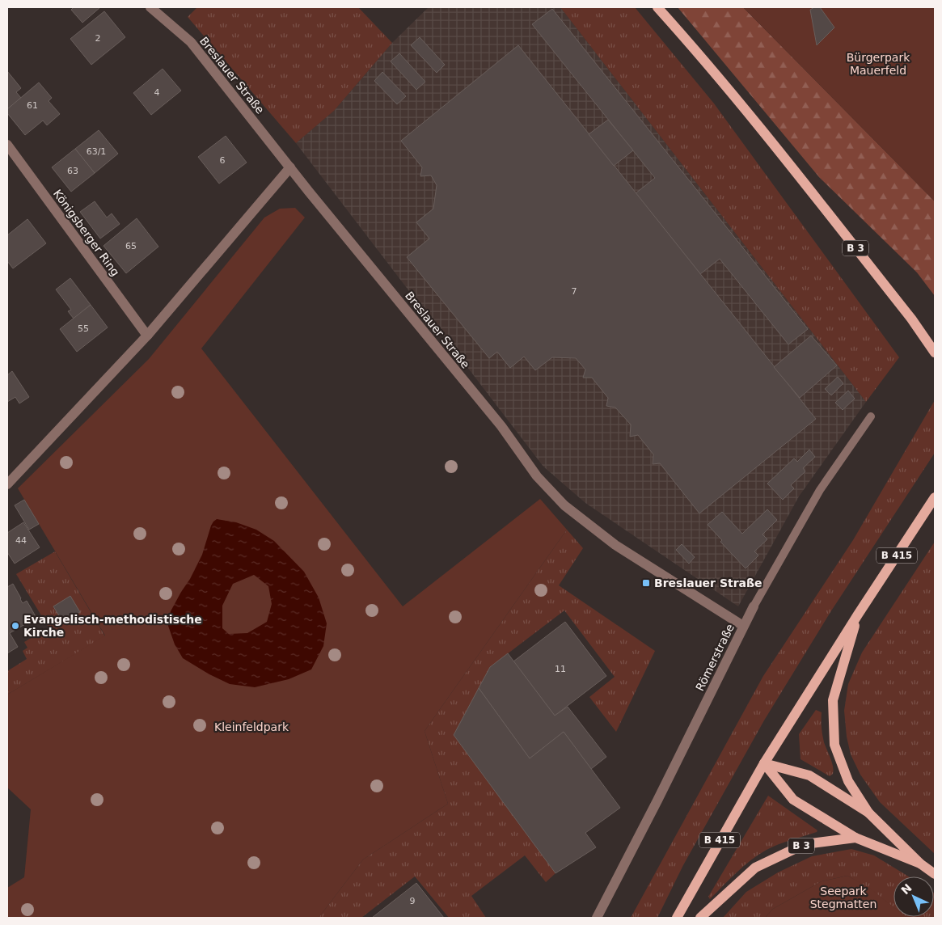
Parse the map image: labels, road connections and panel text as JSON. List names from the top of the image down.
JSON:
{
  "streets": {
    "main road": ["B 3", "B 415"],
    "street": ["Breslauer Straße", "Königsberger Ring", "Römerstraße"]
  },
  "crossings": [
    ["Breslauer Straße", "Römerstraße"],
    ["B 3", "B 415"]
  ],
  "parks": ["Bürgerpark Mauerfeld", "Kleinfeldpark", "Seepark Stegmatten"],
  "places": {
    "transit": ["Breslauer Straße"],
    "other": ["Evangelisch-methodistische Kirche"]
  },
  "house_numbers": [
    "2",
    "4",
    "61",
    "63/1",
    "6",
    "63",
    "65",
    "7",
    "55",
    "44",
    "11",
    "9"
  ],
  "north": "top left"
}
